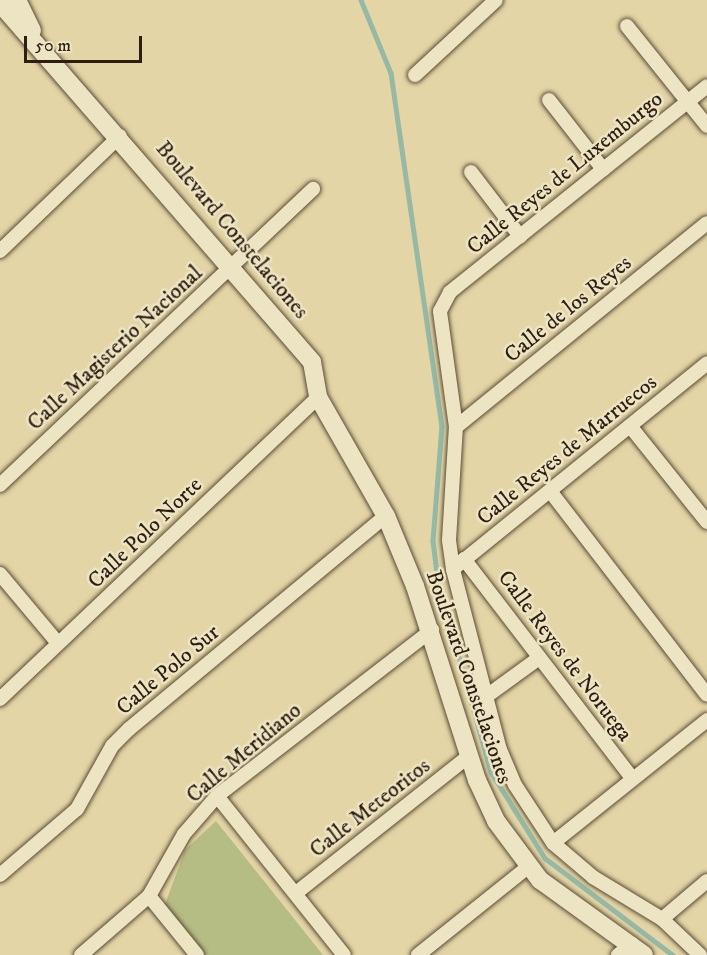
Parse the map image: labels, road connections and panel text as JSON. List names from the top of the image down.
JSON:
{
  "streets": {
    "street": [
      "Calle Reyes de Luxemburgo",
      "Boulevard Constelaciones",
      "Calle de los Reyes",
      "Calle Magisterio Nacional",
      "Calle Reyes de Marruecos",
      "Calle Polo Norte",
      "Calle Reyes de Noruega",
      "Calle Polo Sur",
      "Calle Meridiano",
      "Calle Meteoritos"
    ]
  },
  "crossings": [
    ["Calle Reyes de Luxemburgo", "Boulevard Constelaciones"],
    ["Boulevard Constelaciones", "Calle de los Reyes"],
    ["Boulevard Constelaciones", "Calle Magisterio Nacional"],
    ["Boulevard Constelaciones", "Calle Reyes de Marruecos"],
    ["Boulevard Constelaciones", "Calle Polo Norte"],
    ["Boulevard Constelaciones", "Calle Polo Sur"],
    ["Boulevard Constelaciones", "Calle Meridiano"],
    ["Boulevard Constelaciones", "Calle Meteoritos"],
    ["Calle Reyes de Marruecos", "Calle Reyes de Noruega"]
  ],
  "scale_bar": "50 m"
}
